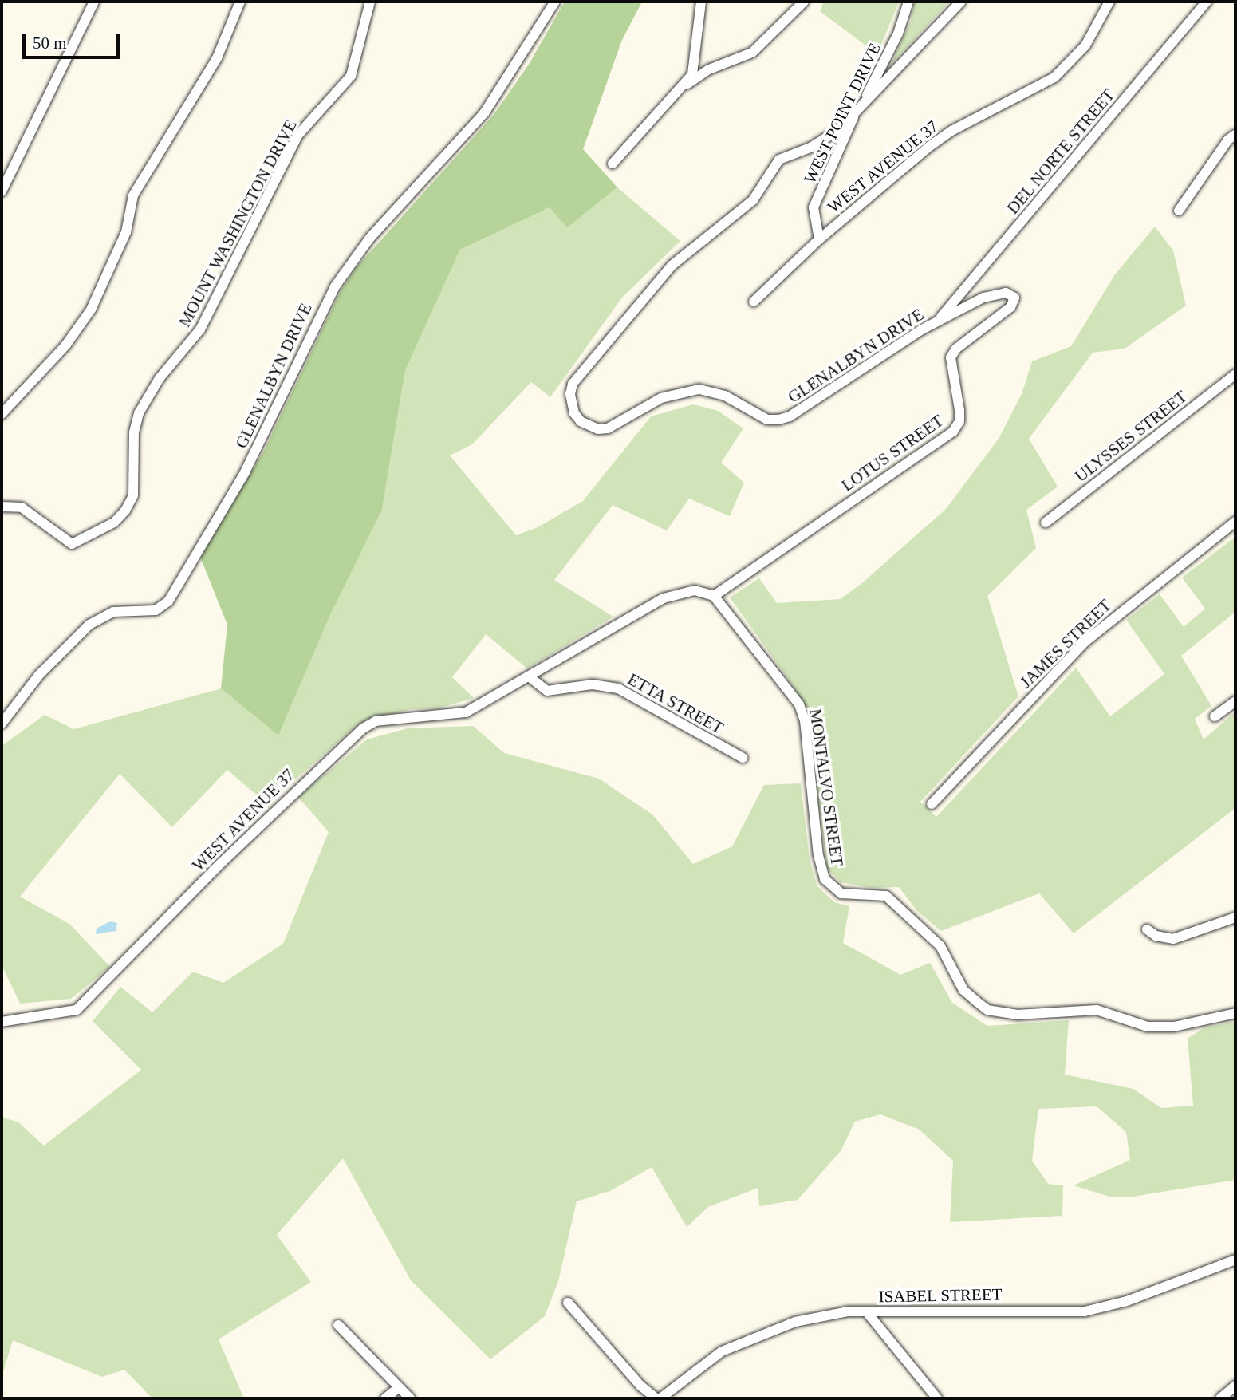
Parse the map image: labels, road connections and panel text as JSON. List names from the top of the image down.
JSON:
{
  "streets": {
    "street": [
      "WEST POINT DRIVE",
      "DEL NORTE STREET",
      "WEST AVENUE 37",
      "MOUNT WASHINGTON DRIVE",
      "GLENALBYN DRIVE",
      "ULYSSES STREET",
      "LOTUS STREET",
      "JAMES STREET",
      "ETTA STREET",
      "MONTALVO STREET",
      "ISABEL STREET"
    ]
  },
  "crossings": [
    ["WEST POINT DRIVE", "WEST AVENUE 37"],
    ["WEST POINT DRIVE", "GLENALBYN DRIVE"],
    ["DEL NORTE STREET", "GLENALBYN DRIVE"],
    ["WEST AVENUE 37", "LOTUS STREET"],
    ["WEST AVENUE 37", "ETTA STREET"],
    ["WEST AVENUE 37", "MONTALVO STREET"],
    ["GLENALBYN DRIVE", "LOTUS STREET"],
    ["LOTUS STREET", "MONTALVO STREET"]
  ],
  "scale_bar": "50 m"
}
